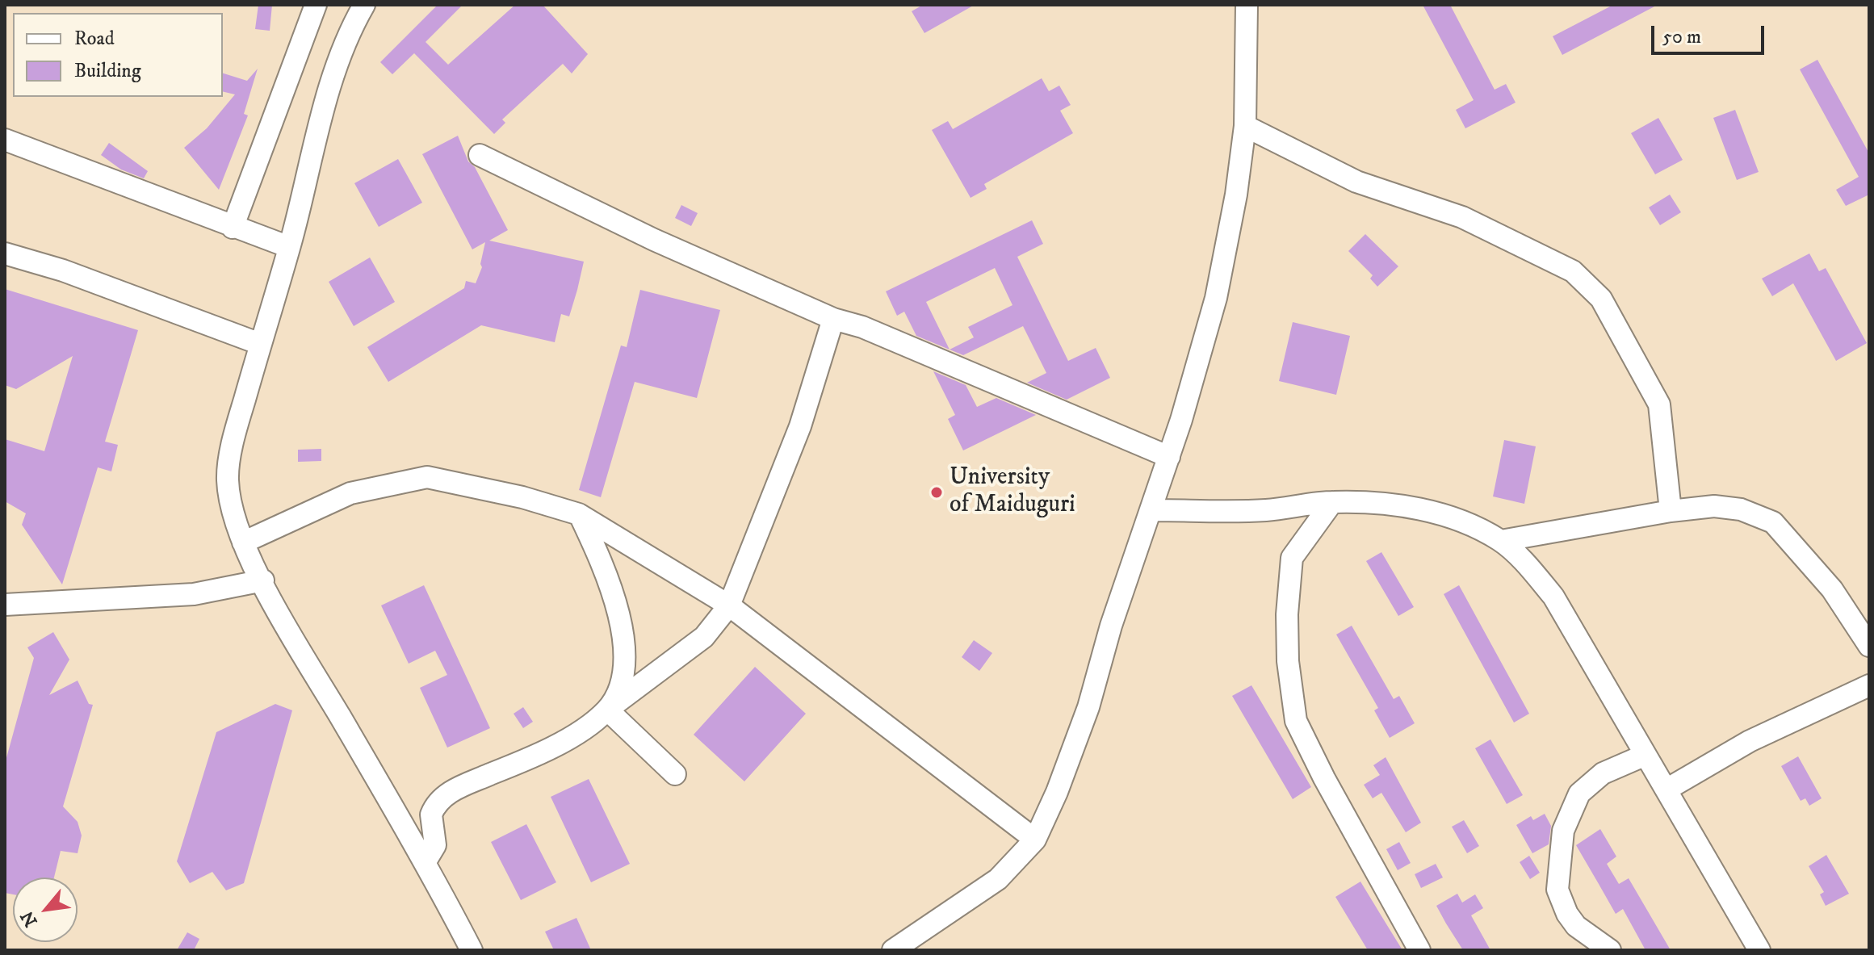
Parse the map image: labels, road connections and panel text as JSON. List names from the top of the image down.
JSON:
{
  "places": ["University of Maiduguri"],
  "legend": ["Road", "Building"],
  "scale_bar": "50 m",
  "north": "bottom left"
}
